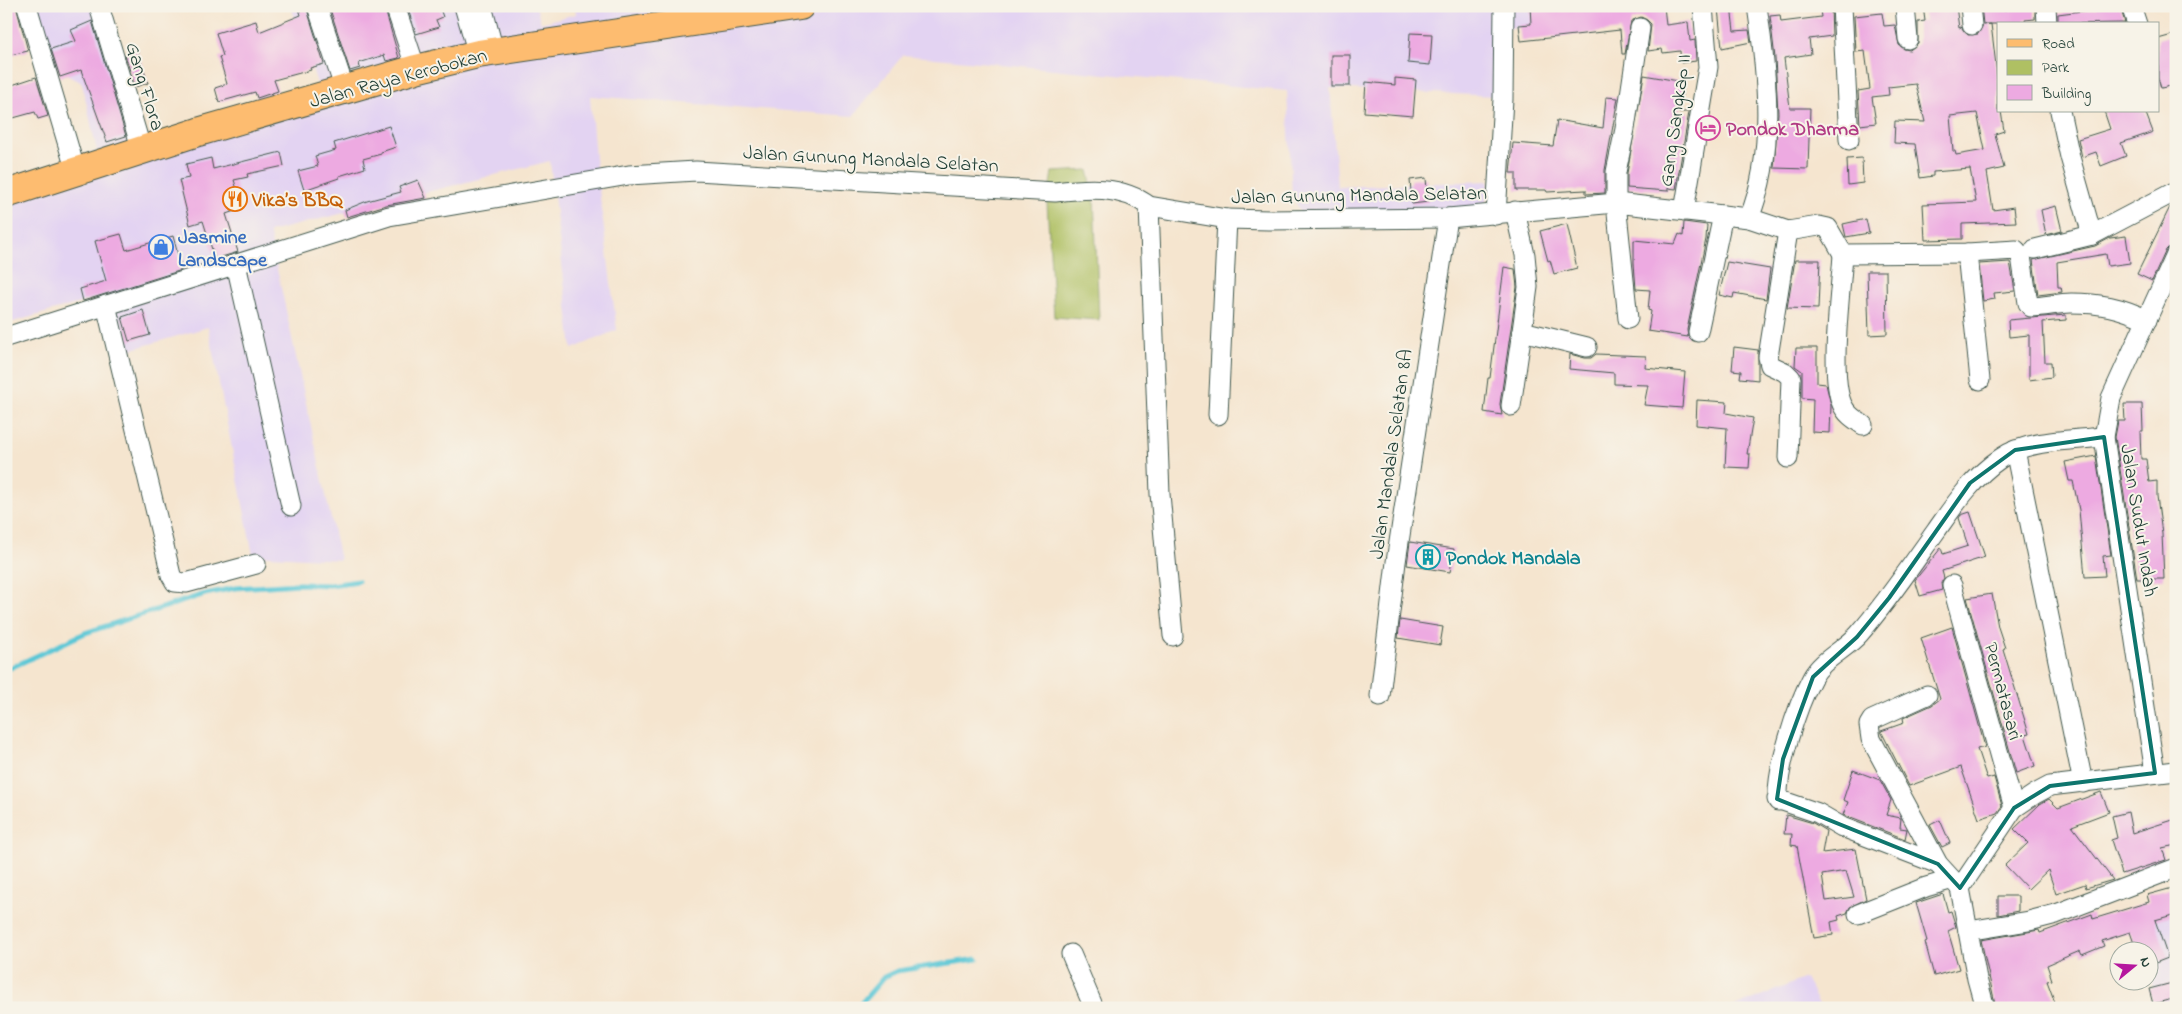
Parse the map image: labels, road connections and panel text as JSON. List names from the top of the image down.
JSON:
{
  "streets": {
    "main road": ["Jalan Raya Kerobokan"],
    "street": [
      "Gang Flora",
      "Gang Sangkap II",
      "Jalan Gunung Mandala Selatan",
      "Jalan Mandala Selatan 8A",
      "Jalan Sudut Indah",
      "Permatasari"
    ]
  },
  "crossings": [
    ["Jalan Raya Kerobokan", "Gang Flora"],
    ["Gang Sangkap II", "Jalan Gunung Mandala Selatan"],
    ["Jalan Gunung Mandala Selatan", "Jalan Mandala Selatan 8A"]
  ],
  "places": {
    "hotel": ["Pondok Dharma"],
    "restaurant": ["Vika’s BBQ"],
    "shop": ["Jasmine Landscape"],
    "building": ["Pondok Mandala"]
  },
  "legend": ["Road", "Park", "Building"],
  "north": "right"
}
